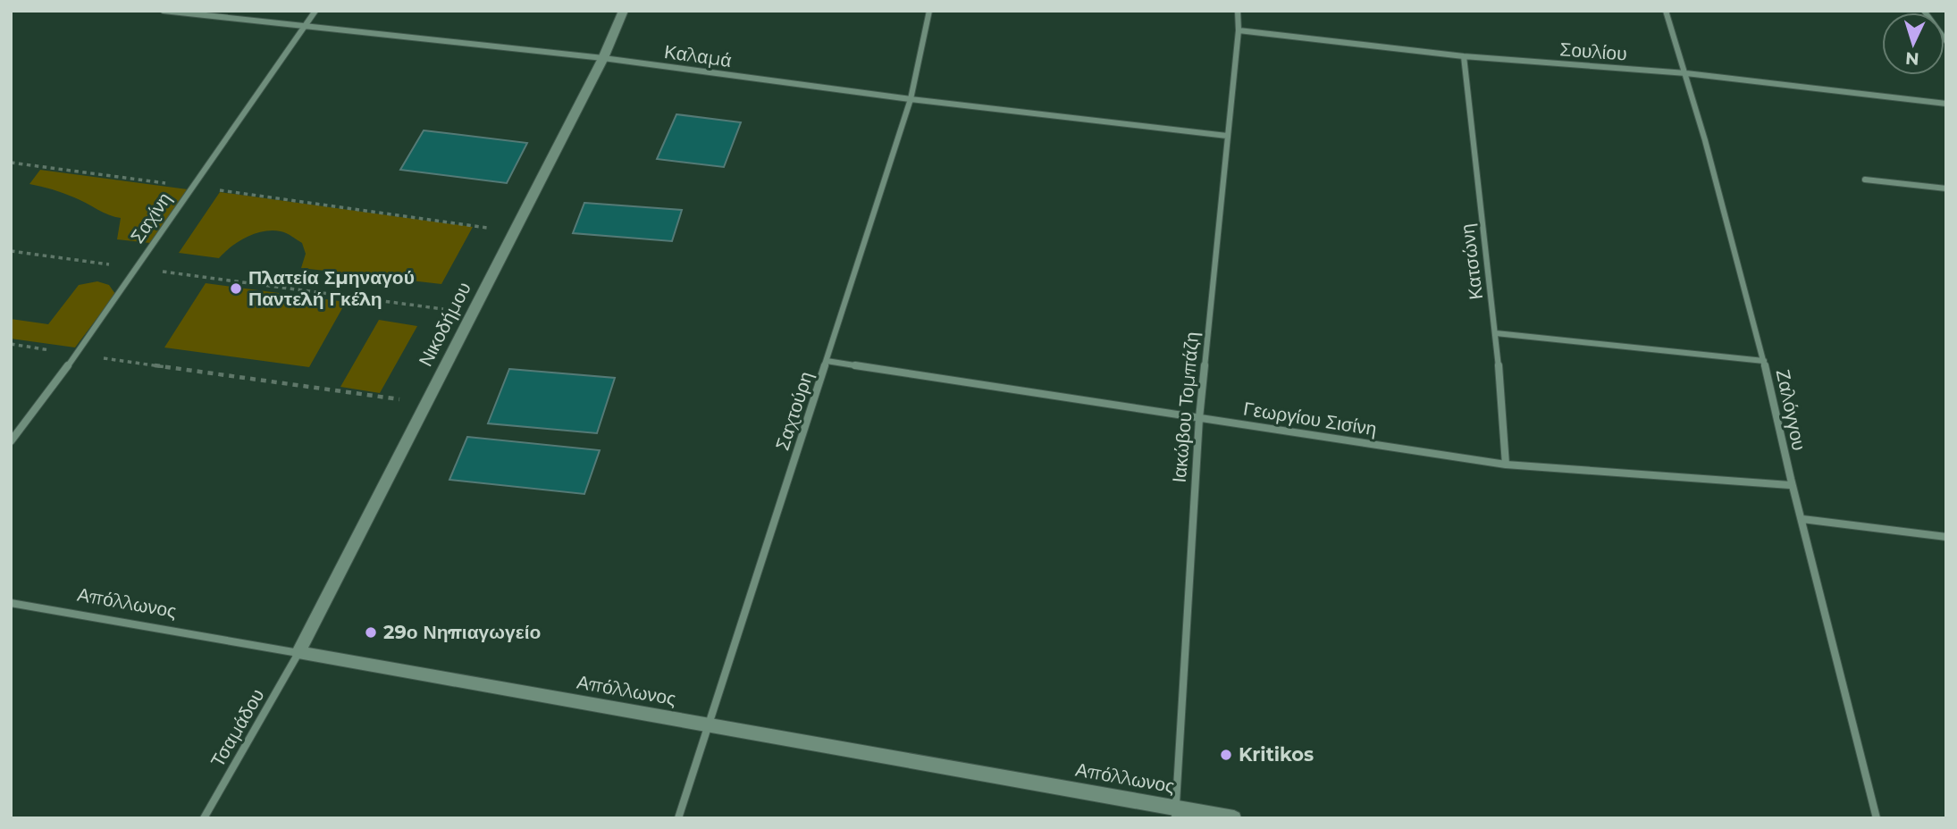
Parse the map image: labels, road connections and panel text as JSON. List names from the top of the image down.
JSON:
{
  "streets": {
    "street": [
      "Σουλίου",
      "Καλαμά",
      "Σαχίνη",
      "Κατσώνη",
      "Νικοδήμου",
      "Ιακώβου Τομπάζη",
      "Ζαλόγγου",
      "Σαχτούρη",
      "Γεωργίου Σισίνη",
      "Απόλλωνος",
      "Τσαμάδου"
    ]
  },
  "crossings": [
    ["Σουλίου", "Κατσώνη"],
    ["Σουλίου", "Ιακώβου Τομπάζη"],
    ["Σουλίου", "Ζαλόγγου"],
    ["Καλαμά", "Σαχίνη"],
    ["Καλαμά", "Νικοδήμου"],
    ["Καλαμά", "Ιακώβου Τομπάζη"],
    ["Καλαμά", "Σαχτούρη"],
    ["Κατσώνη", "Γεωργίου Σισίνη"],
    ["Νικοδήμου", "Απόλλωνος"],
    ["Νικοδήμου", "Τσαμάδου"],
    ["Ιακώβου Τομπάζη", "Γεωργίου Σισίνη"],
    ["Ιακώβου Τομπάζη", "Απόλλωνος"],
    ["Ζαλόγγου", "Γεωργίου Σισίνη"],
    ["Σαχτούρη", "Γεωργίου Σισίνη"],
    ["Σαχτούρη", "Απόλλωνος"],
    ["Απόλλωνος", "Τσαμάδου"]
  ],
  "places": ["Πλατεία Σμηναγού Παντελή Γκέλη", "29ο Νηπιαγωγείο", "Kritikos"],
  "north": "bottom"
}
